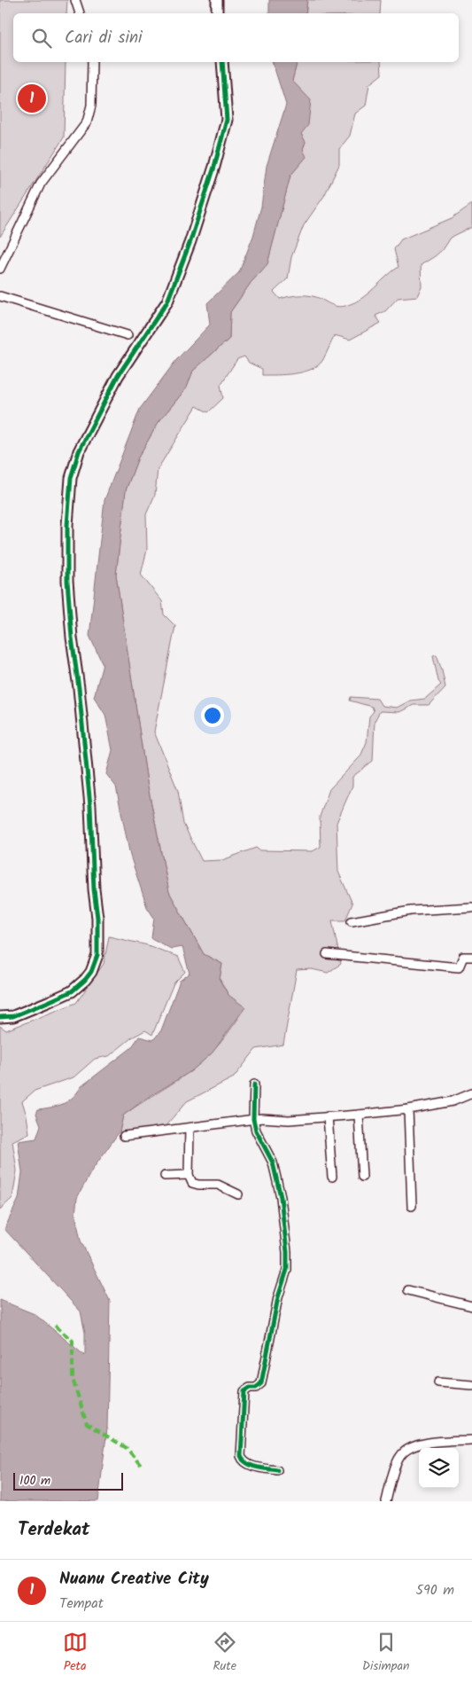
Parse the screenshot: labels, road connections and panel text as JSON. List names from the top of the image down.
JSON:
{
  "scale_bar": "100 m",
  "page": {
    "search": "Cari di sini",
    "pins": "1",
    "scale": "100 m",
    "heading": "Terdekat",
    "list": [
      {
        "mark": "1",
        "name": "Nuanu Creative City",
        "note": "Tempat",
        "value": "590 m"
      }
    ],
    "nav": ["Peta", "Rute", "Disimpan"]
  }
}
